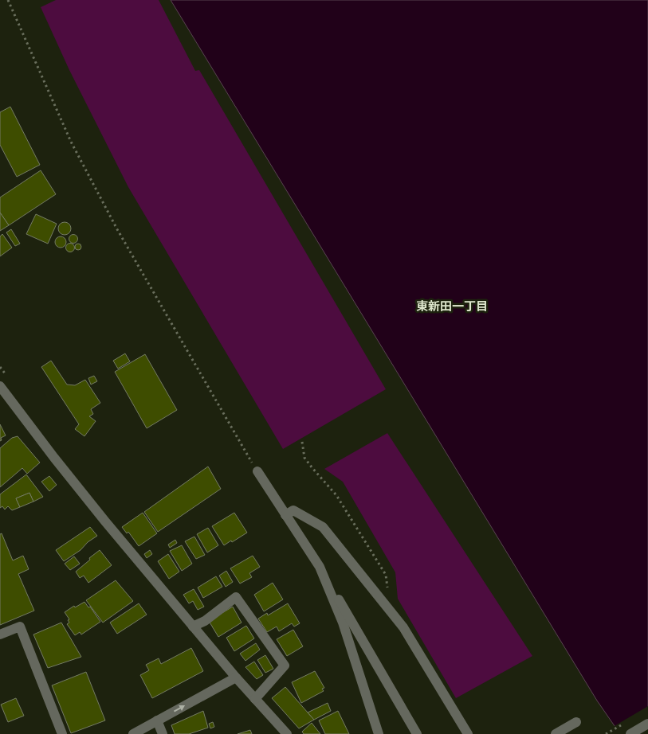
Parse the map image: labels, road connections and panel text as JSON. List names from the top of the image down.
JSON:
{
  "districts": ["東新田一丁目"]
}
